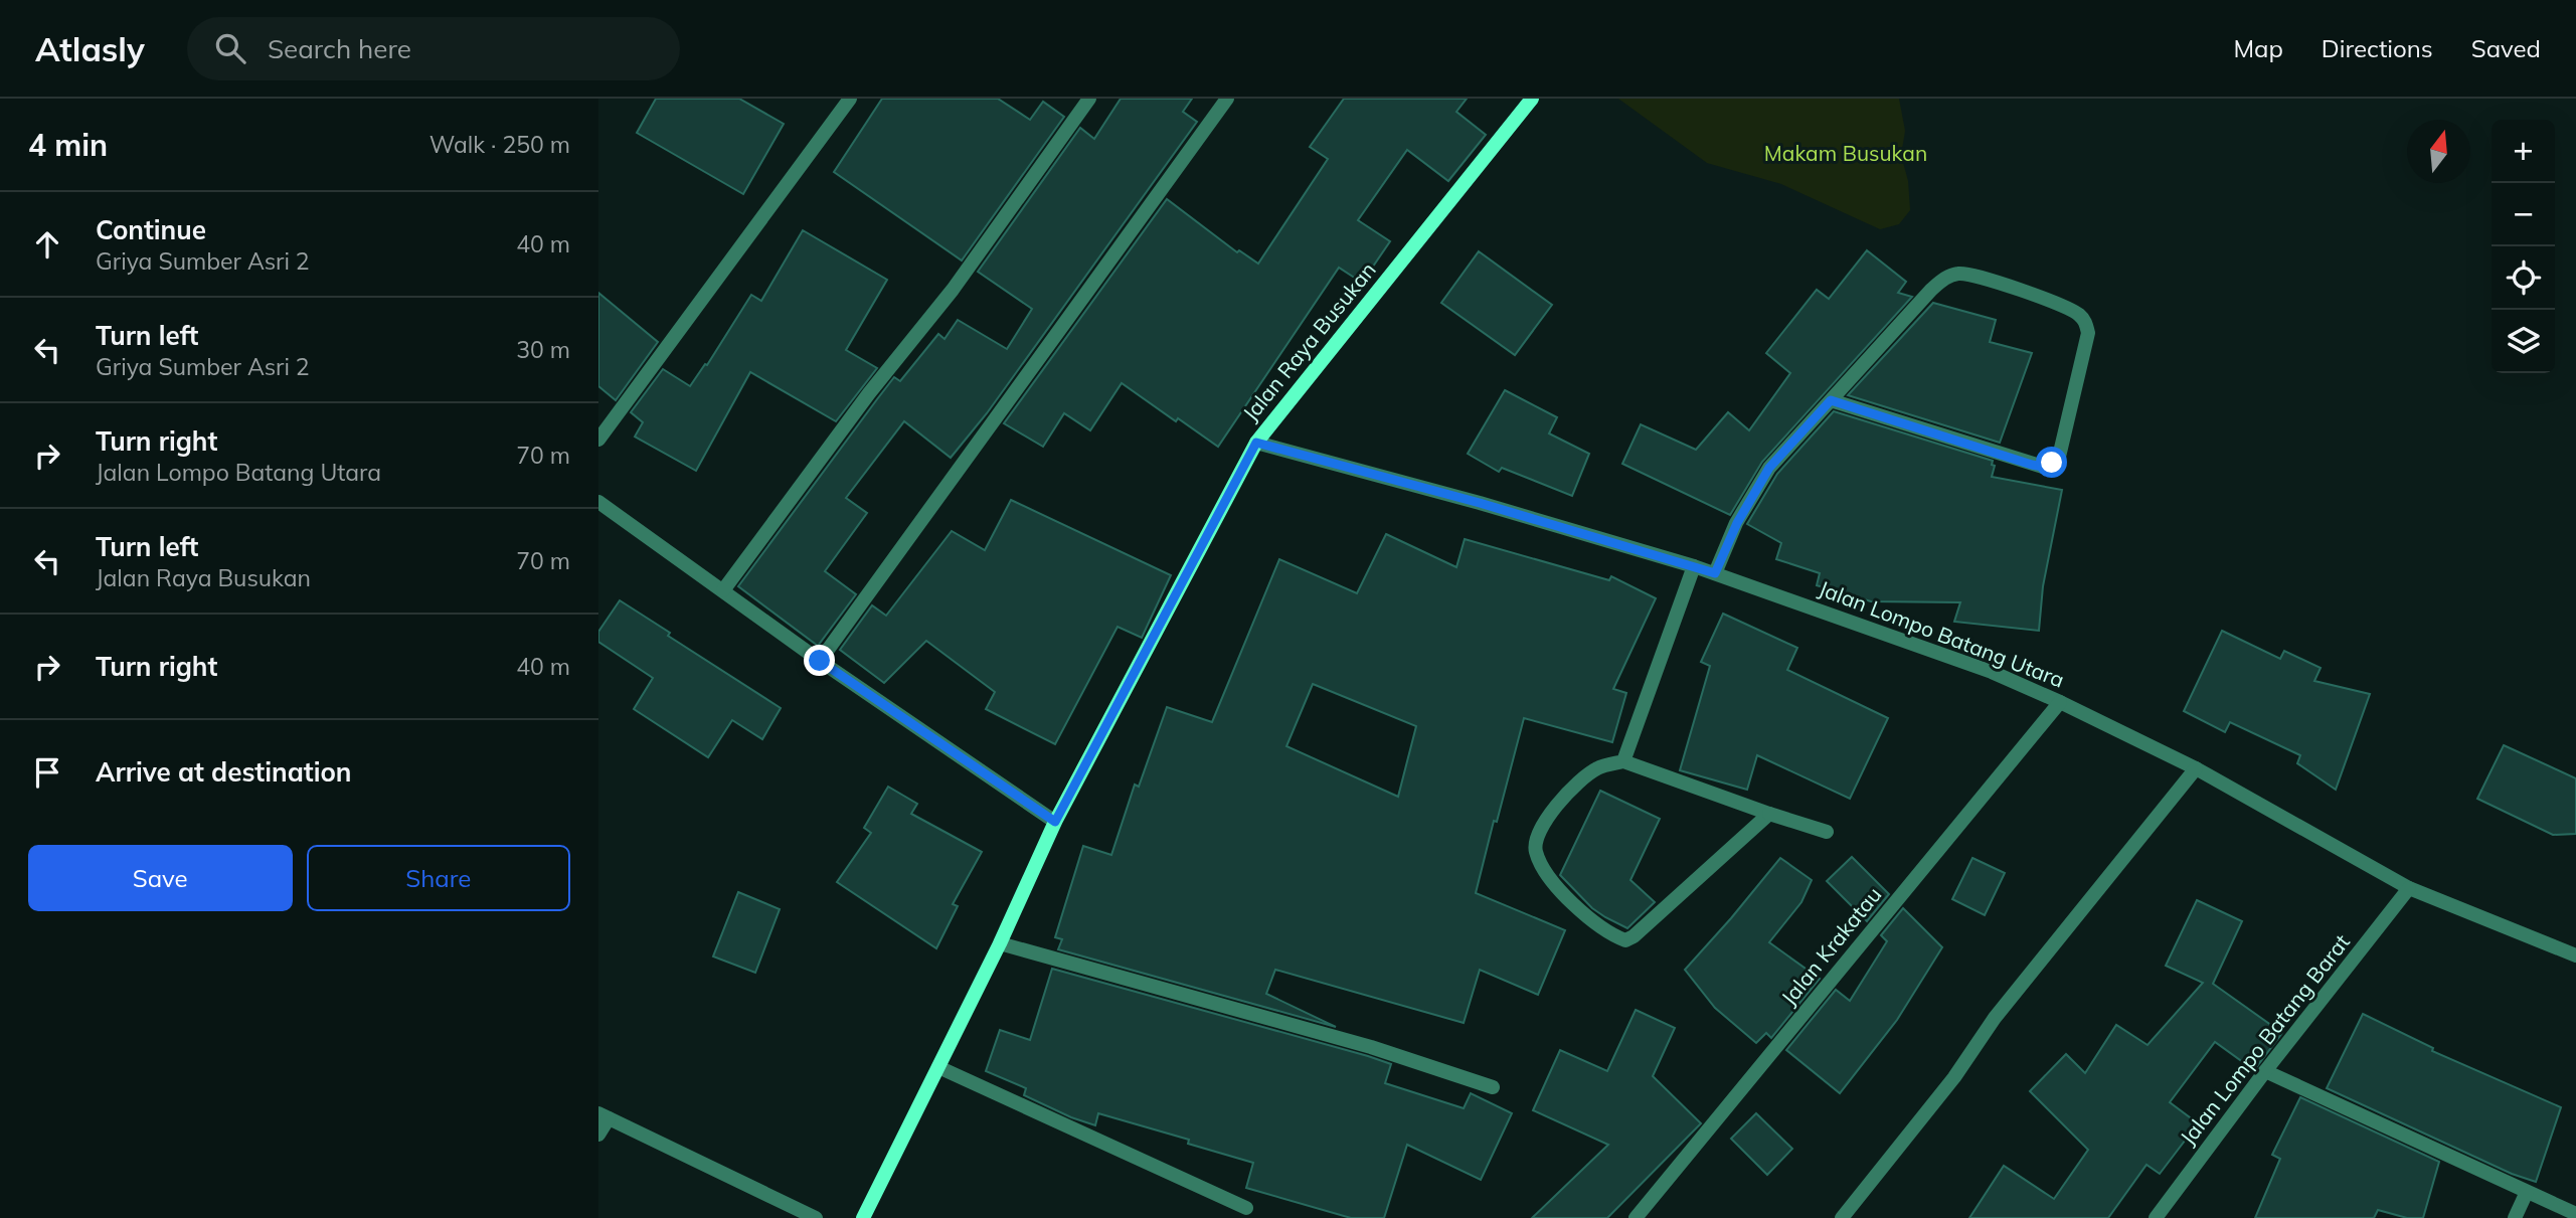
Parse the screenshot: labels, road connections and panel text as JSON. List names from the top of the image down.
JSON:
{
  "streets": {
    "street": [
      "Jalan Raya Busukan",
      "Jalan Lompo Batang Utara",
      "Jalan Krakatau",
      "Jalan Lompo Batang Barat"
    ]
  },
  "crossings": [
    ["Jalan Raya Busukan", "Jalan Lompo Batang Utara"],
    ["Jalan Lompo Batang Utara", "Jalan Krakatau"],
    ["Jalan Lompo Batang Utara", "Jalan Lompo Batang Barat"]
  ],
  "parks": ["Makam Busukan"],
  "north": "top",
  "page": {
    "header": "Atlasly",
    "search": "Search here",
    "nav": ["Map", "Directions", "Saved"],
    "heading": ["4 min", "Walk · 250 m"],
    "map_buttons": ["+", "−"],
    "list": [
      ["Continue", "Griya Sumber Asri 2", "40 m"],
      ["Turn left", "Griya Sumber Asri 2", "30 m"],
      ["Turn right", "Jalan Lompo Batang Utara", "70 m"],
      ["Turn left", "Jalan Raya Busukan", "70 m"],
      ["Turn right", "40 m"],
      "Arrive at destination"
    ],
    "buttons": ["Save", "Share"]
  }
}
